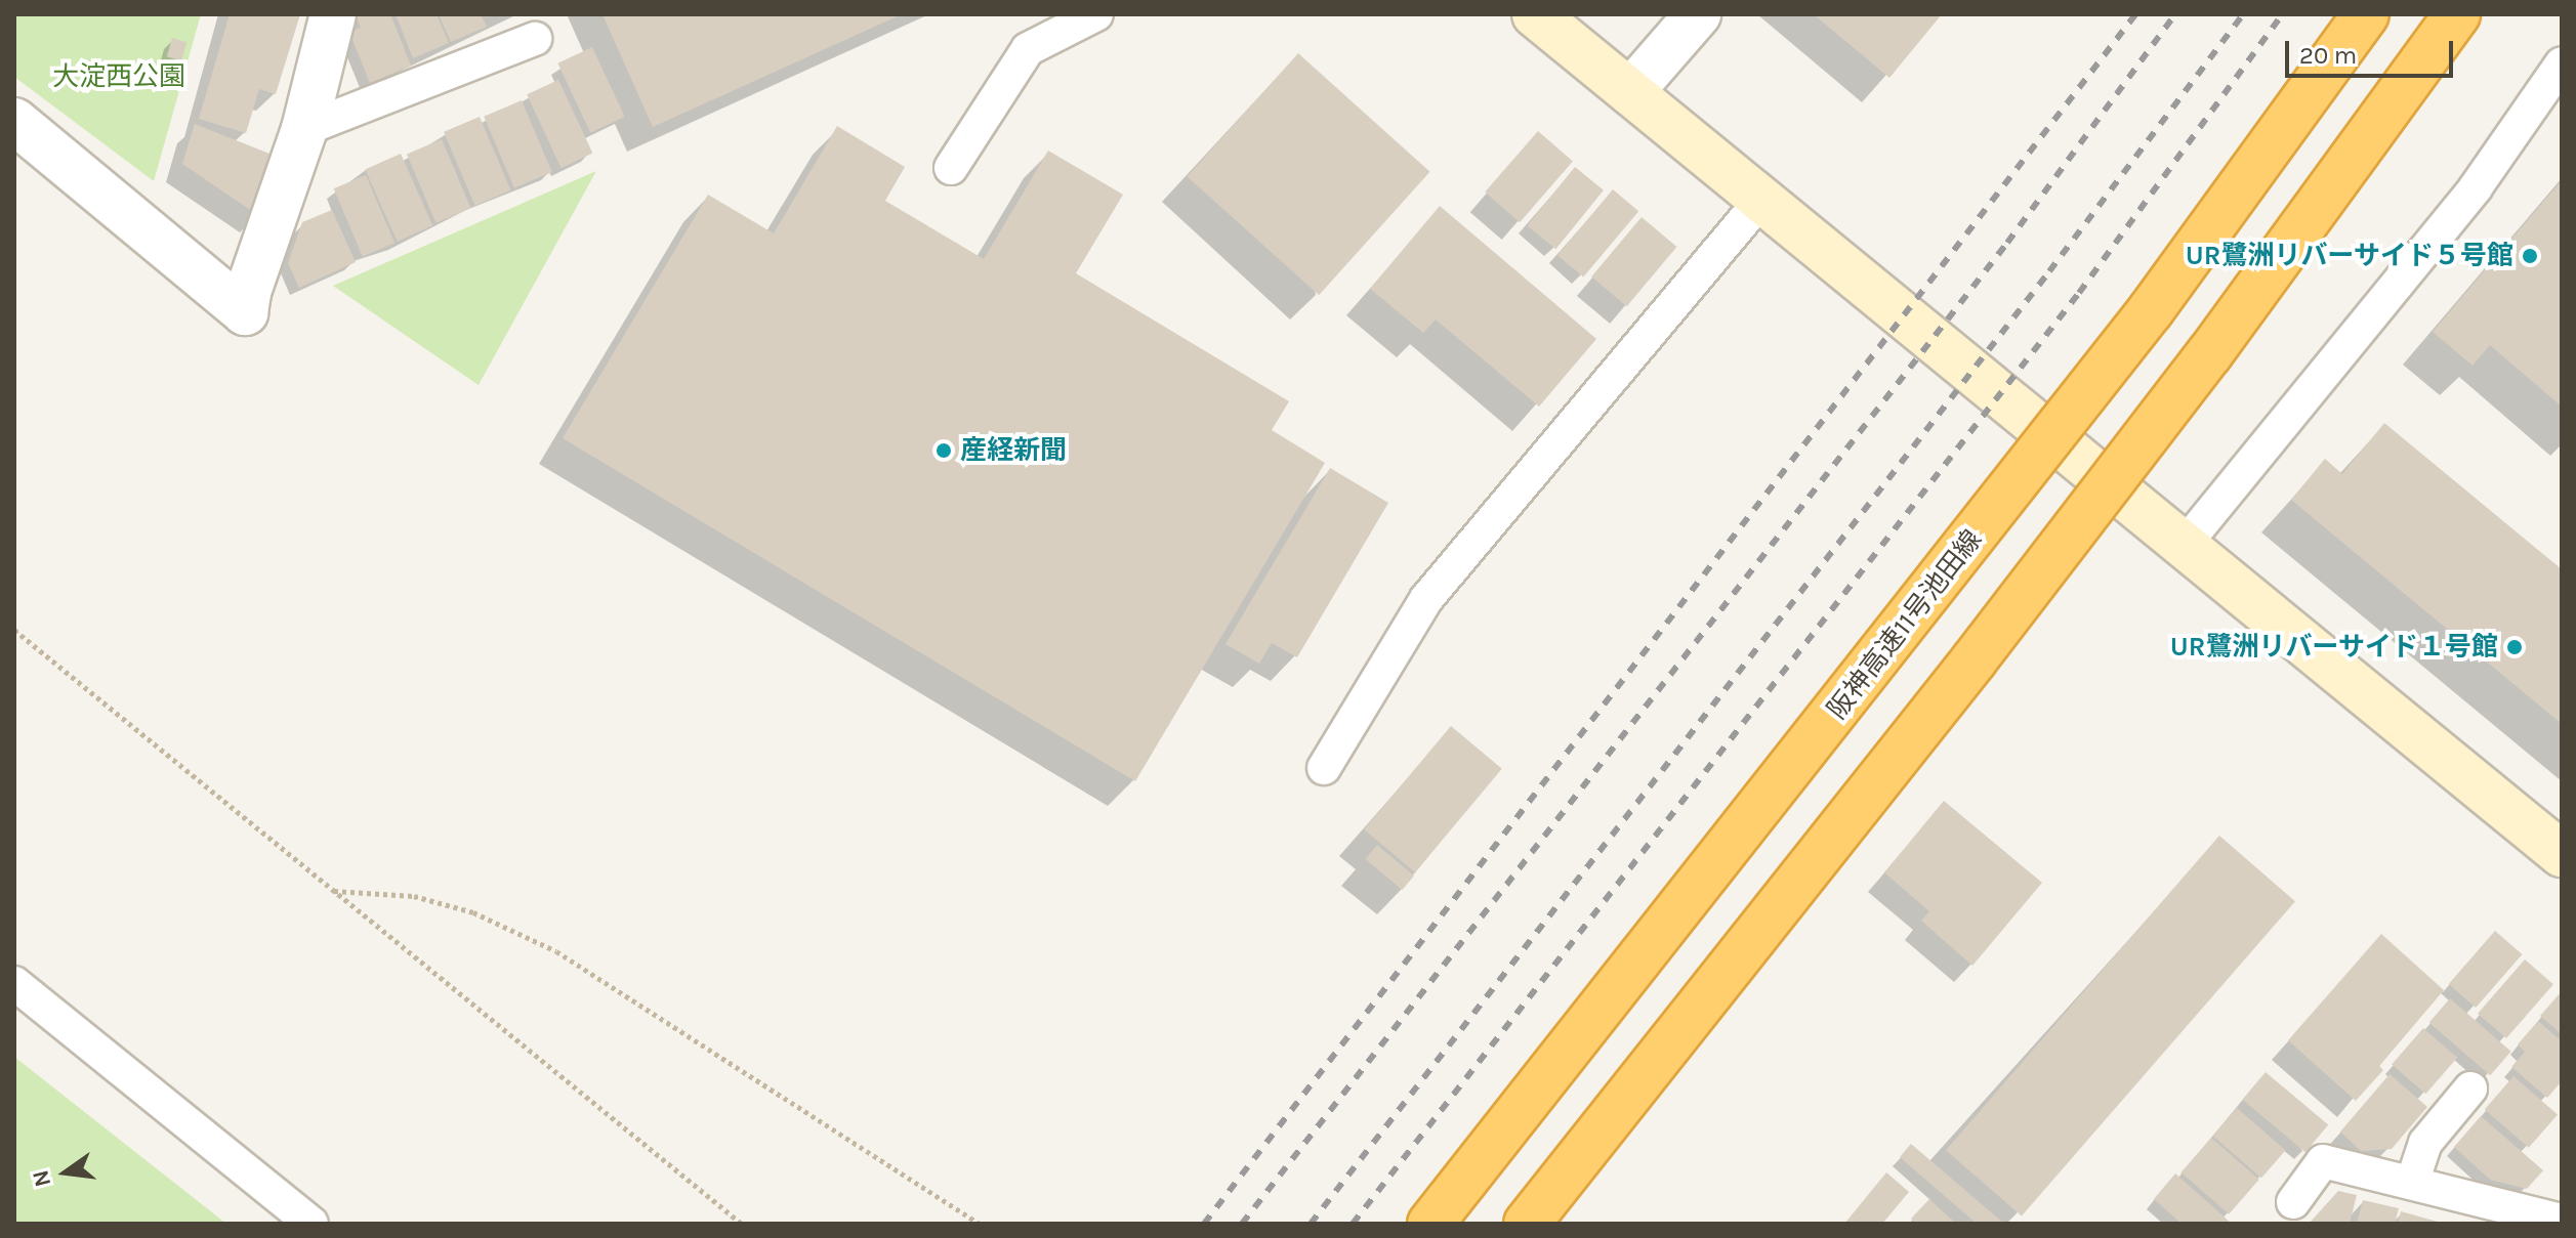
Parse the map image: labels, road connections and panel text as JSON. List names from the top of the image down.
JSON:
{
  "streets": {
    "highway": ["阪神高速11号池田線"]
  },
  "parks": ["大淀西公園"],
  "places": ["UR鷺洲リバーサイド５号館", "産経新聞", "UR鷺洲リバーサイド１号館"],
  "scale_bar": "20 m",
  "north": "left"
}
